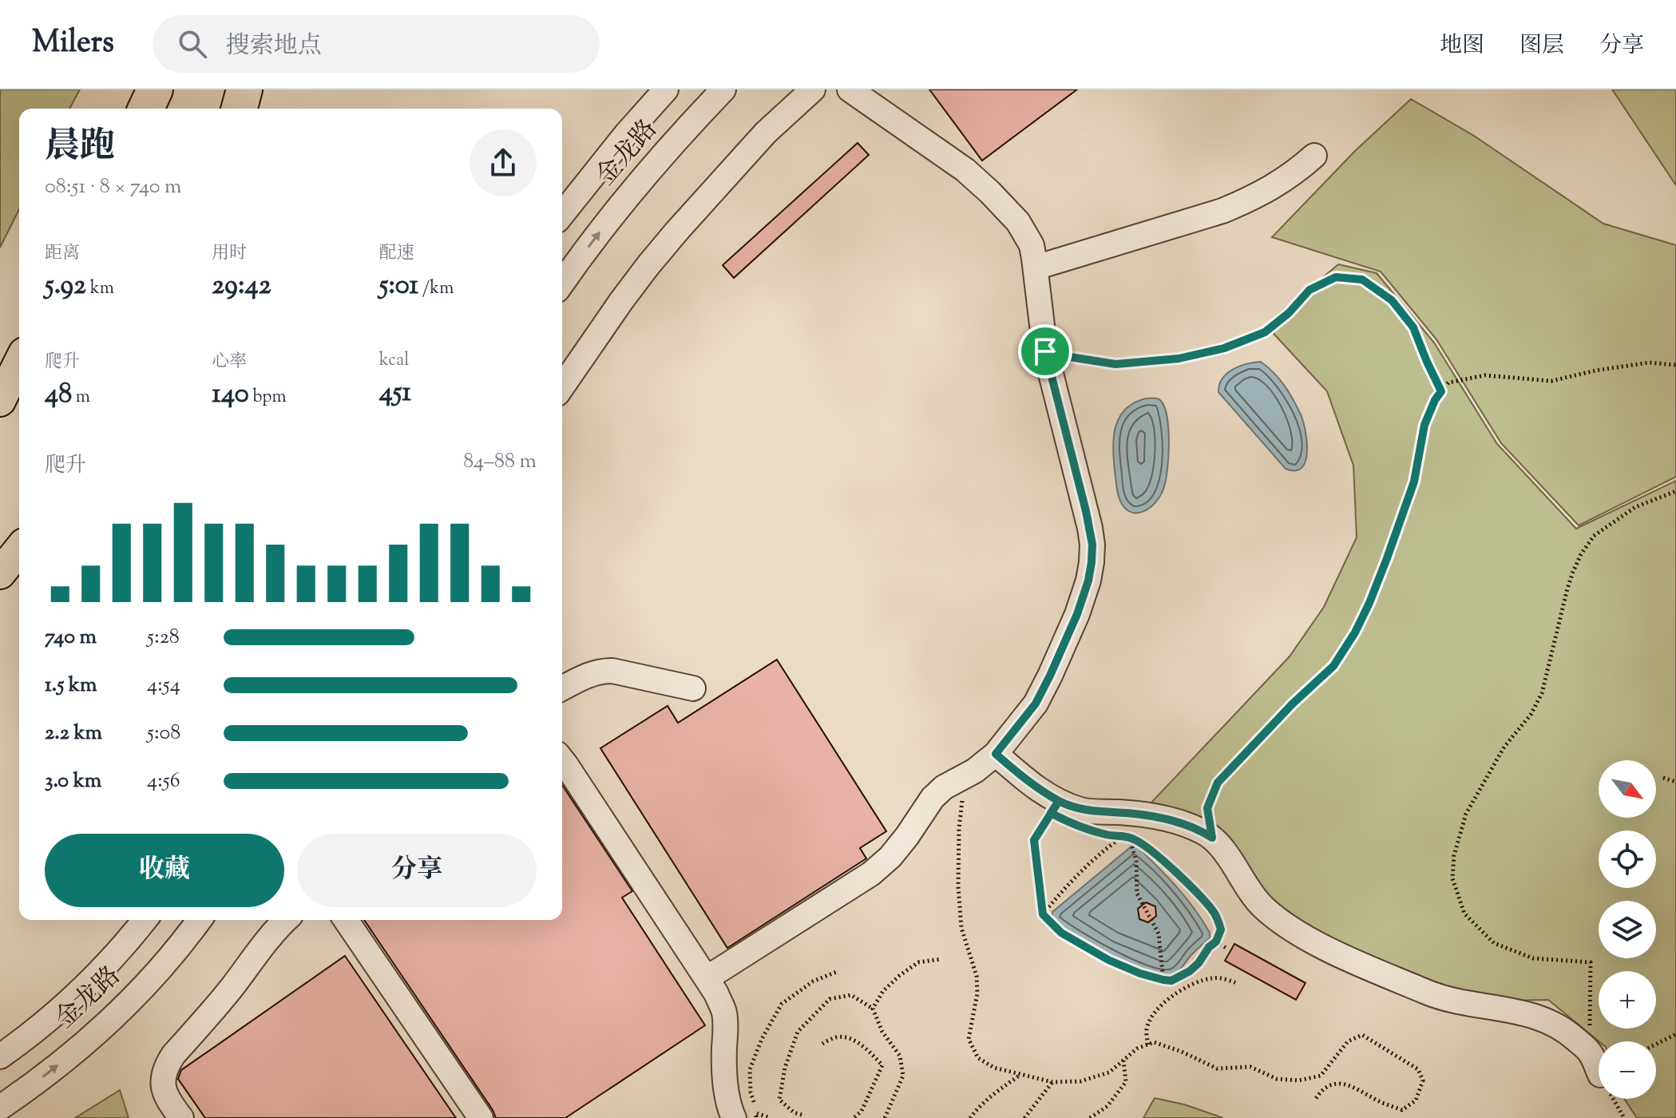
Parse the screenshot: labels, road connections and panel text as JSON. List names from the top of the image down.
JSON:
{
  "streets": {
    "street": ["金龙路"]
  },
  "north": "bottom right",
  "page": {
    "header": "Milers",
    "search": "搜索地点",
    "nav": ["地图", "图层", "分享"],
    "heading": ["晨跑", "08:51 · 8 × 740 m"],
    "stats": [
      ["距离", "5.92 km"],
      ["用时", "29:42"],
      ["配速", "5:01 /km"],
      ["爬升", "48 m"],
      ["心率", "140 bpm"],
      ["kcal", "451"]
    ],
    "chart": ["爬升", "84–88 m"],
    "list": [
      {
        "name": "740 m",
        "note": "5:28"
      },
      {
        "name": "1.5 km",
        "note": "4:54"
      },
      {
        "name": "2.2 km",
        "note": "5:08"
      },
      {
        "name": "3.0 km",
        "note": "4:56"
      }
    ],
    "map_buttons": ["+", "−"],
    "buttons": ["收藏", "分享"]
  }
}
